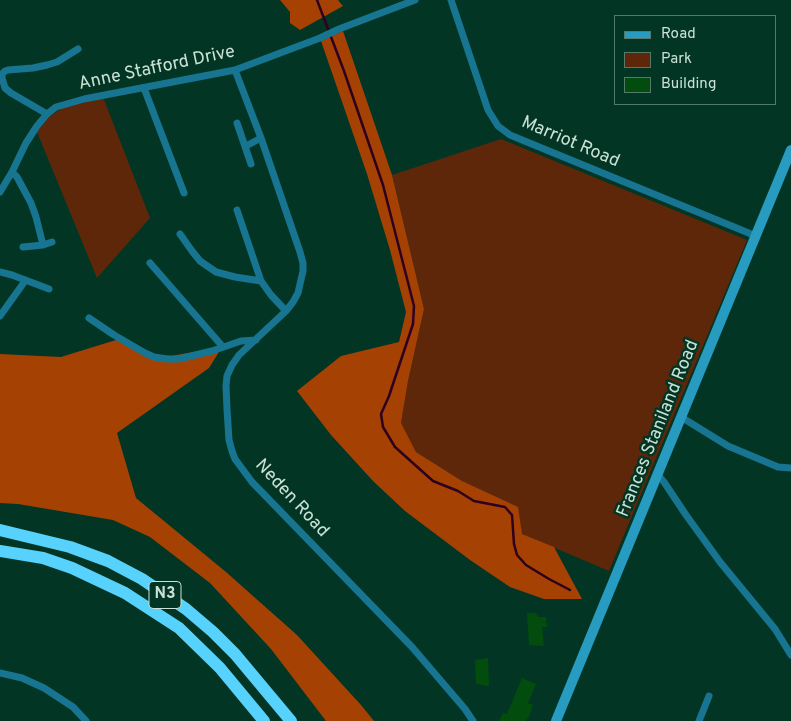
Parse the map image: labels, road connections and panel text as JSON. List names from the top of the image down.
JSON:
{
  "streets": {
    "highway": ["N3"],
    "street": [
      "Anne Stafford Drive",
      "Marriot Road",
      "Frances Staniland Road",
      "Neden Road"
    ]
  },
  "crossings": [
    ["Anne Stafford Drive", "Neden Road"],
    ["Marriot Road", "Frances Staniland Road"]
  ],
  "legend": ["Road", "Park", "Building"]
}
